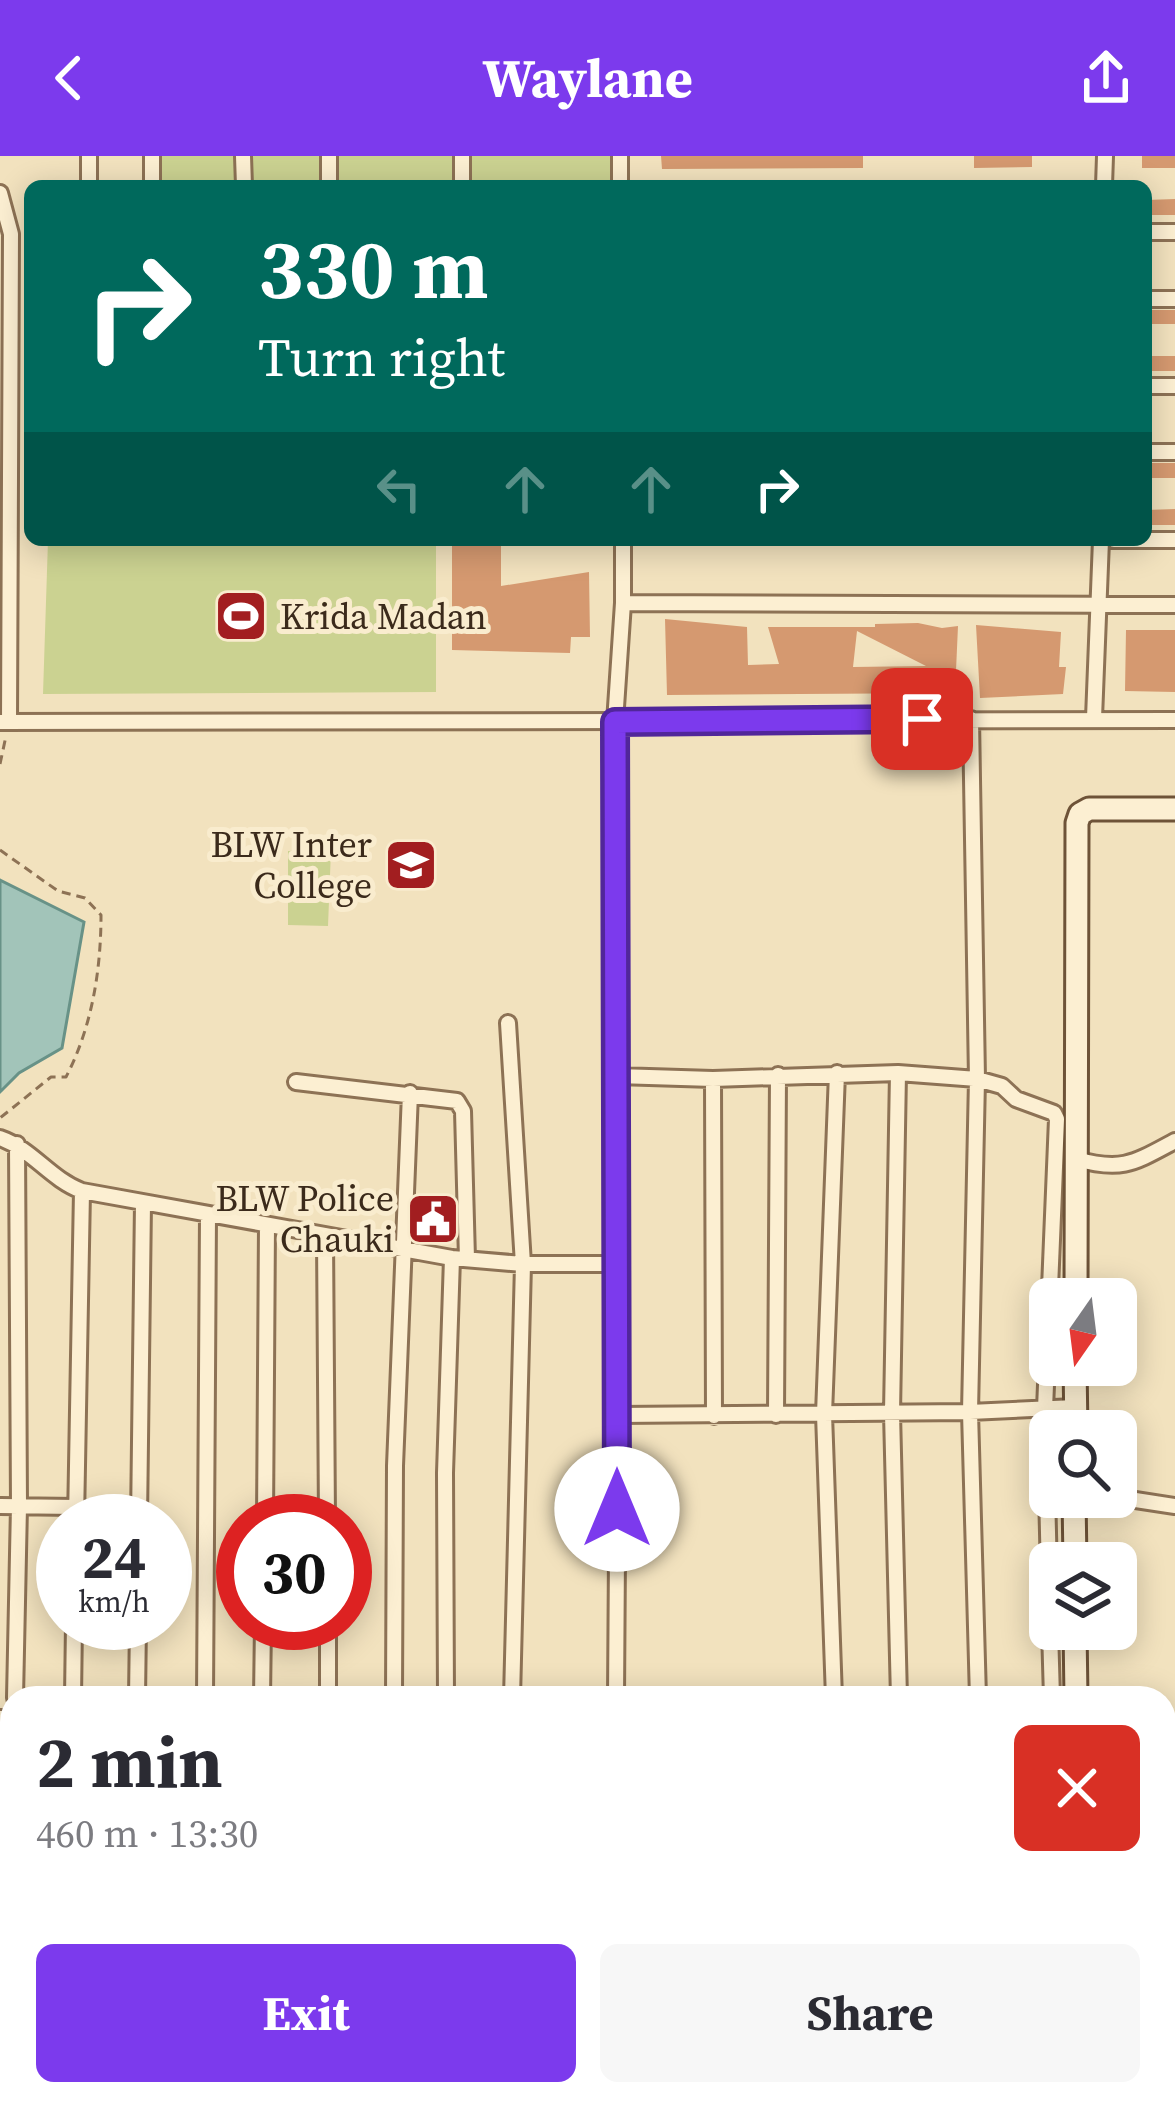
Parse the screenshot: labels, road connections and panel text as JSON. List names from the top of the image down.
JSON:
{
  "places": {
    "sports": ["Krida Madan"],
    "school or university": ["BLW Inter College"],
    "public building": ["BLW Police Chauki"]
  },
  "north": "bottom",
  "page": {
    "header": "Waylane",
    "turn": ["330 m", "Turn right"],
    "speed": "24 km/h",
    "limit": "30",
    "heading": ["2 min", "460 m · 13:30"],
    "buttons": ["Exit", "Share"]
  }
}
